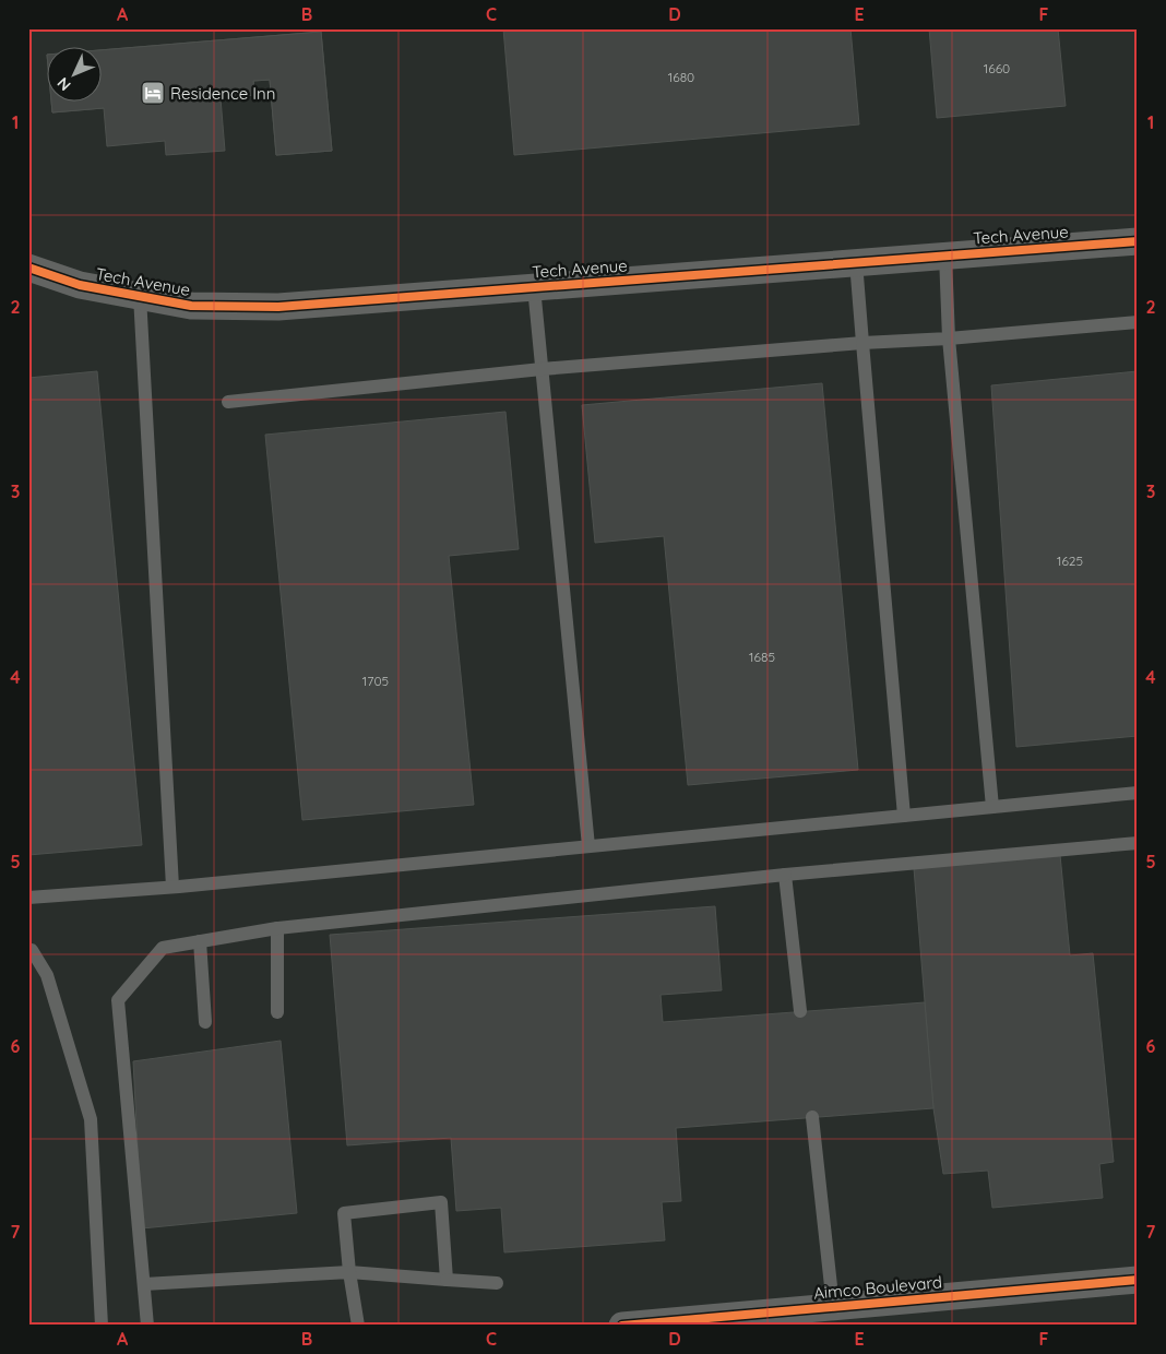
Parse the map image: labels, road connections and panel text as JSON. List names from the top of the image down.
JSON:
{
  "streets": {
    "street": ["Tech Avenue", "Aimco Boulevard"]
  },
  "places": {
    "hotel": ["Residence Inn"]
  },
  "house_numbers": [
    "1660",
    "1680",
    "1625",
    "1685",
    "1705"
  ],
  "north": "bottom left",
  "grid": {
    "columns": [
      "A",
      "B",
      "C",
      "D",
      "E",
      "F"
    ],
    "rows": [
      "1",
      "2",
      "3",
      "4",
      "5",
      "6",
      "7"
    ]
  }
}
